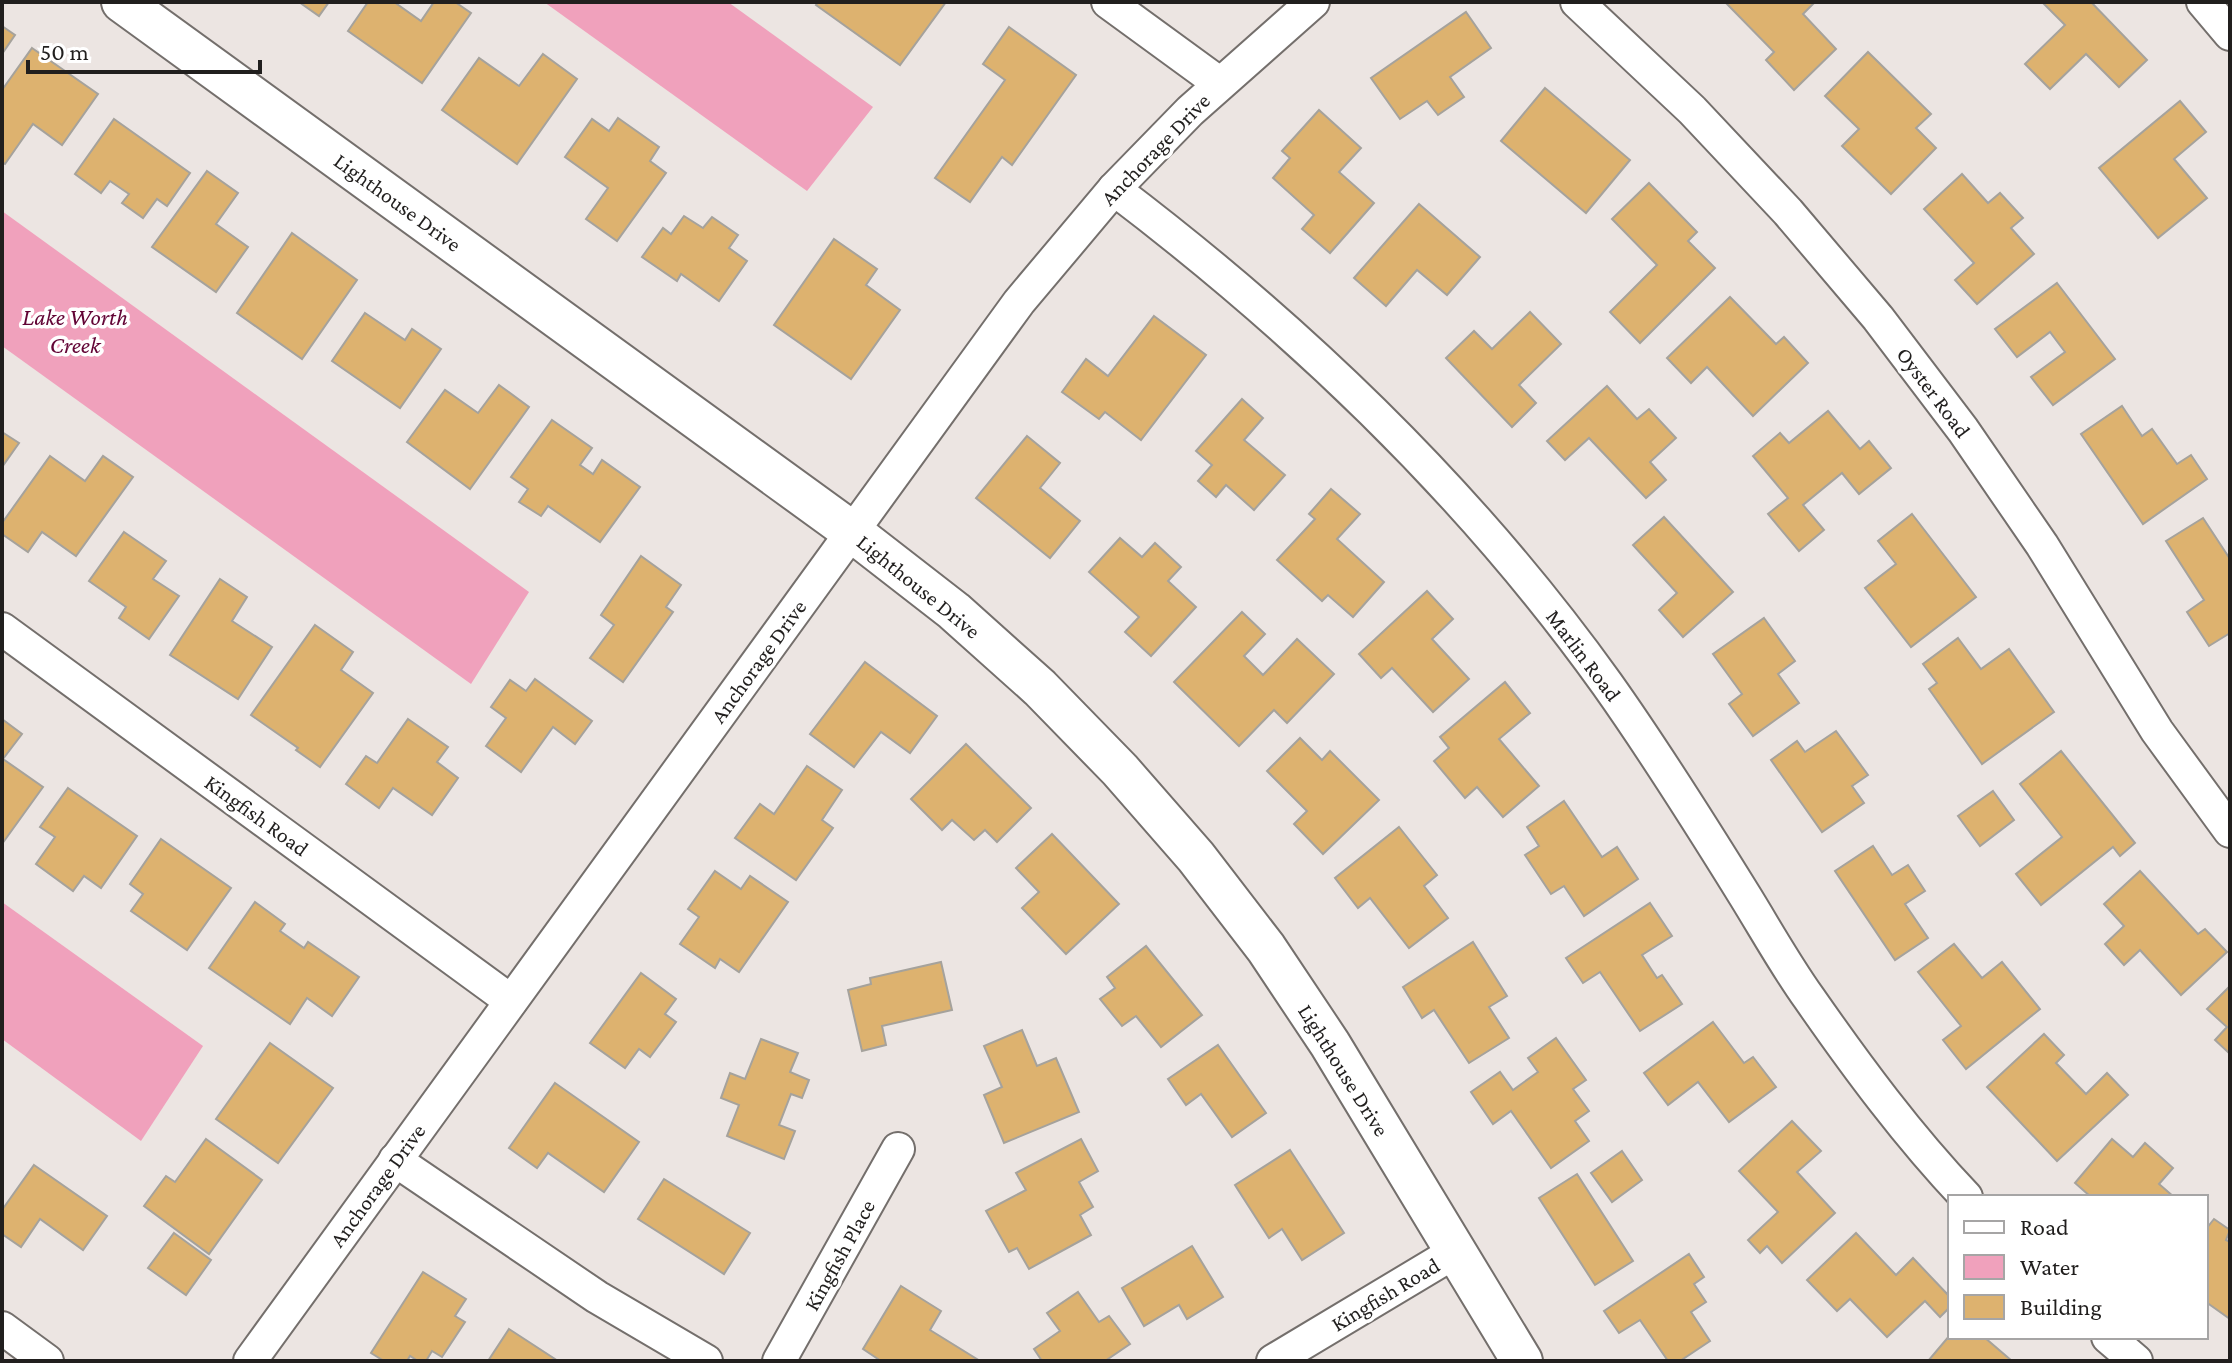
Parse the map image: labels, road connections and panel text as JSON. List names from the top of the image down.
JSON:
{
  "streets": {
    "street": [
      "Anchorage Drive",
      "Lighthouse Drive",
      "Oyster Road",
      "Marlin Road",
      "Kingfish Road",
      "Kingfish Place"
    ]
  },
  "crossings": [
    ["Anchorage Drive", "Lighthouse Drive"],
    ["Anchorage Drive", "Marlin Road"],
    ["Anchorage Drive", "Kingfish Road"],
    ["Lighthouse Drive", "Kingfish Road"]
  ],
  "water": ["Lake Worth Creek"],
  "legend": ["Road", "Water", "Building"],
  "scale_bar": "50 m"
}
